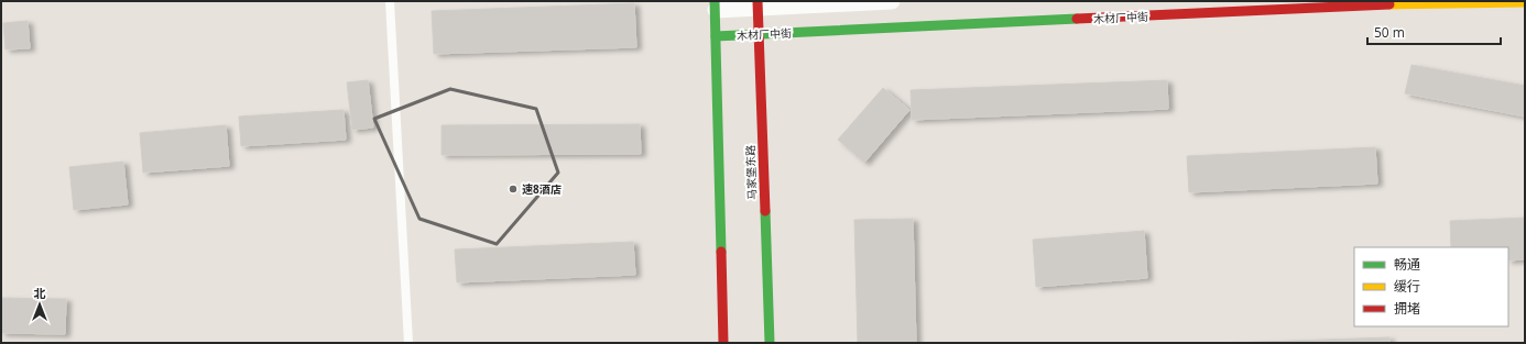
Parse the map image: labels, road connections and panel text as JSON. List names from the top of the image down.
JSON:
{
  "streets": {
    "street": ["木材厂中街", "马家堡东路"]
  },
  "crossings": [
    ["木材厂中街", "马家堡东路"]
  ],
  "places": ["速8酒店"],
  "legend": ["畅通", "缓行", "拥堵"],
  "scale_bar": "50 m",
  "north": "top"
}
